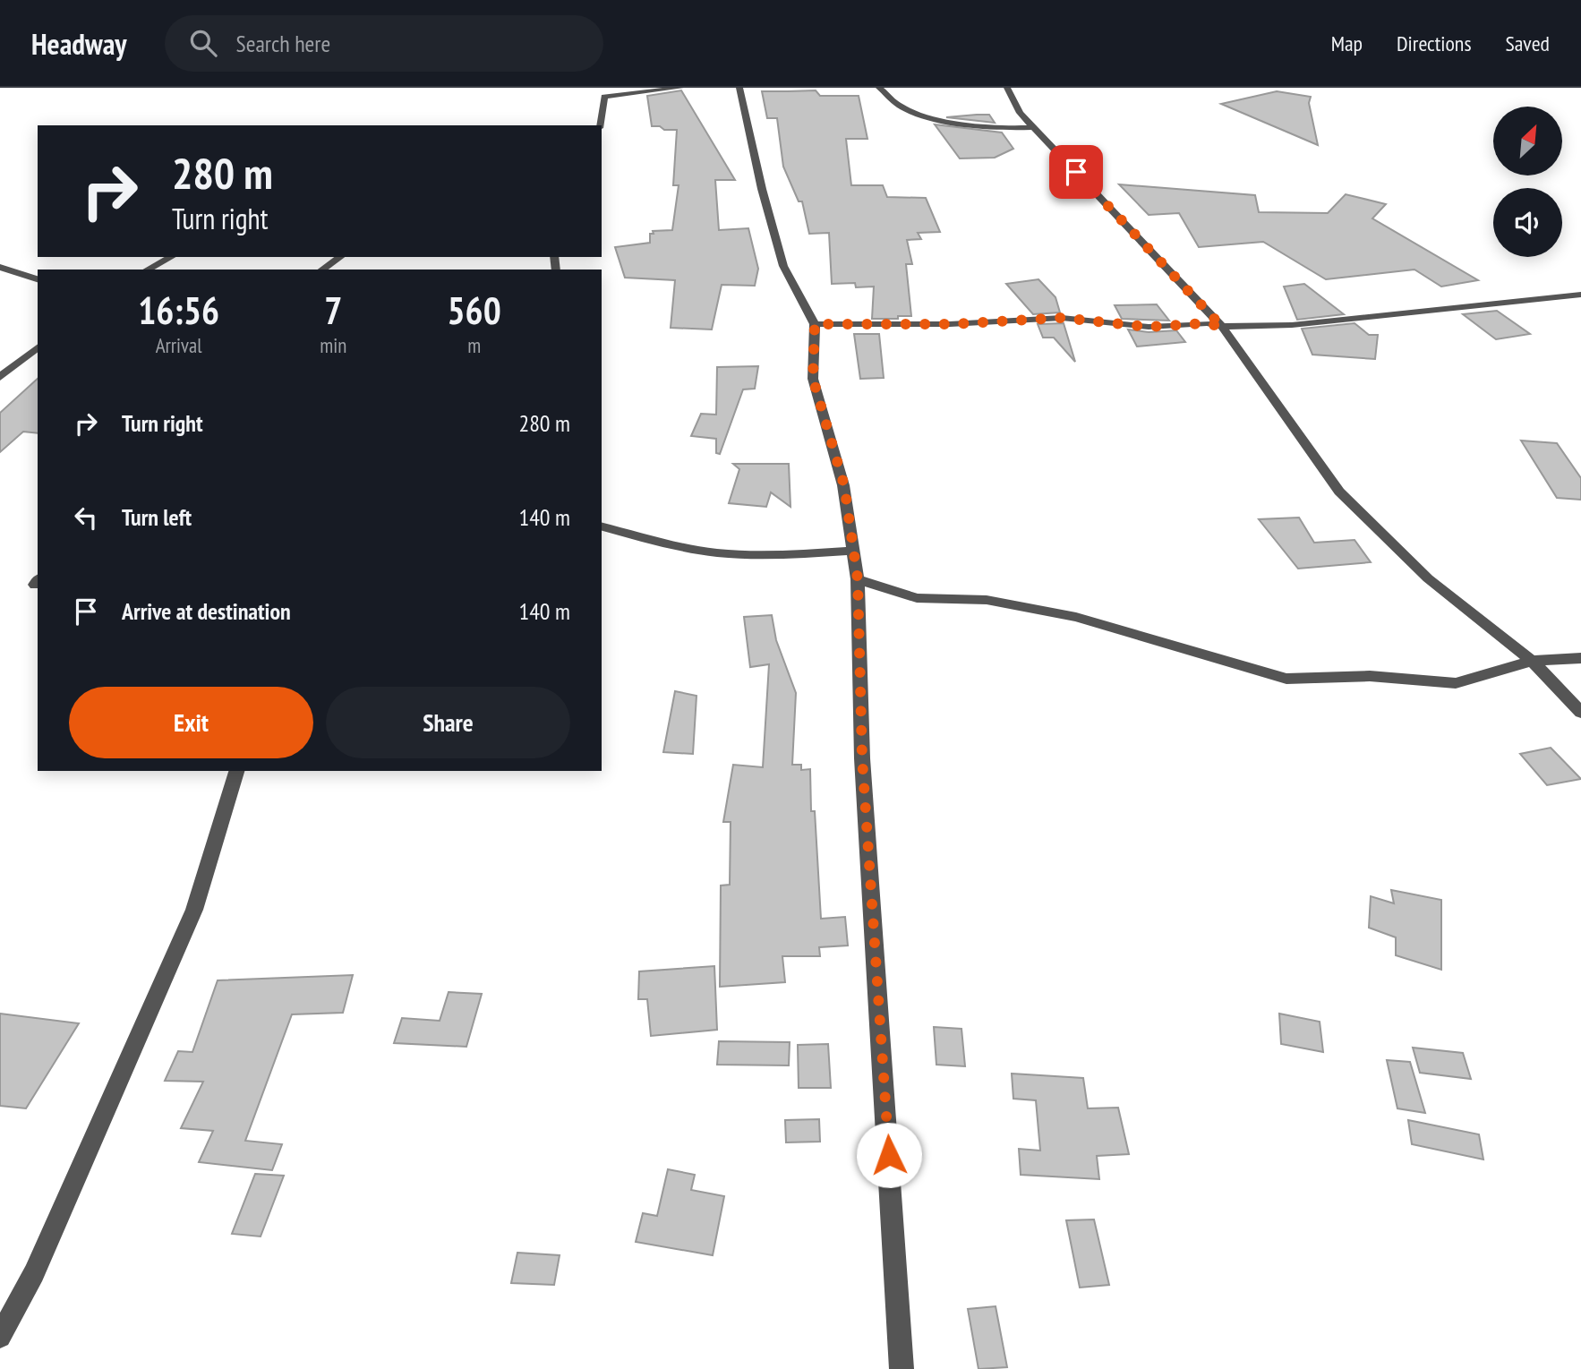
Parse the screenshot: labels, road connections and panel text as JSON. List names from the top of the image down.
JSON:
{
  "north": "top right",
  "page": {
    "header": "Headway",
    "search": "Search here",
    "nav": ["Map", "Directions", "Saved"],
    "turn": ["280 m", "Turn right"],
    "eta": [
      "16:56",
      "Arrival",
      "7",
      "min",
      "560",
      "m"
    ],
    "list": [
      {
        "name": "Turn right",
        "value": "280 m"
      },
      {
        "name": "Turn left",
        "value": "140 m"
      },
      {
        "name": "Arrive at destination",
        "value": "140 m"
      }
    ],
    "buttons": ["Exit", "Share"]
  }
}
